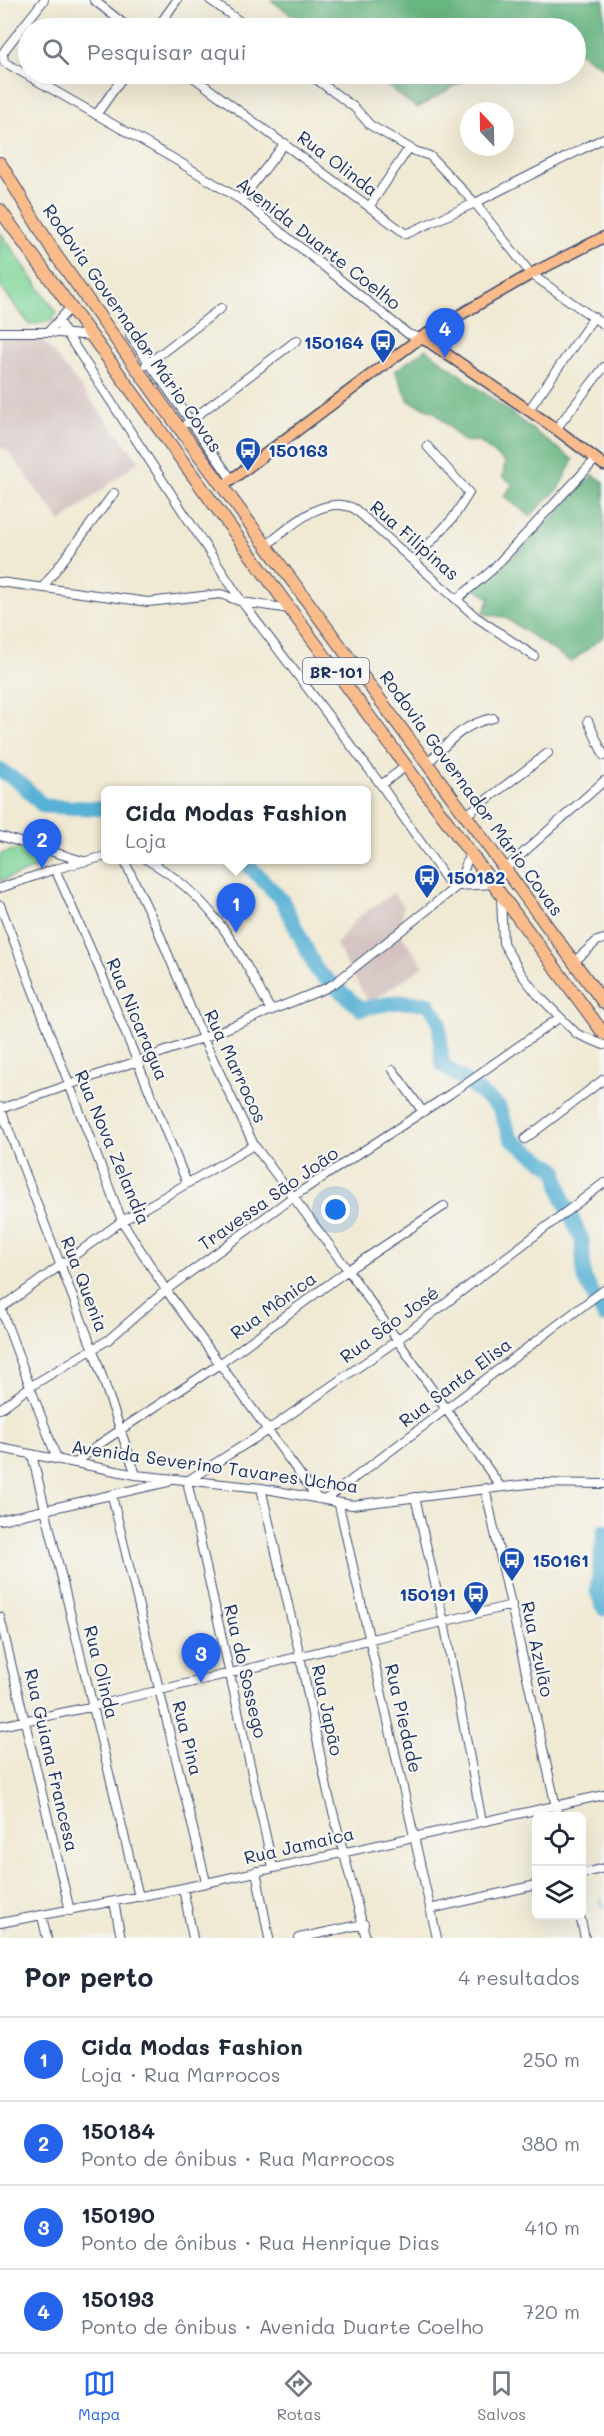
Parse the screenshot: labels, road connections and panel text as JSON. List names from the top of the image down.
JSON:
{
  "streets": {
    "highway": ["Rodovia Governador Mário Covas", "BR-101"],
    "main road": ["Avenida Duarte Coelho"],
    "street": [
      "Rua Olinda",
      "Rua Filipinas",
      "Rua Nicaragua",
      "Rua Marrocos",
      "Rua Nova Zelandia",
      "Travessa São João",
      "Rua Quenia",
      "Rua Mônica",
      "Rua São José",
      "Rua Santa Elisa",
      "Avenida Severino Tavares Uchoa",
      "Rua Azulão",
      "Rua do Sossego",
      "Rua Japão",
      "Rua Piedade",
      "Rua Pina",
      "Rua Guiana Francesa",
      "Rua Jamaica"
    ]
  },
  "crossings": [
    ["Rua Olinda", "Avenida Severino Tavares Uchoa"],
    ["Rua Olinda", "Rua Jamaica"],
    ["Rodovia Governador Mário Covas", "Rua Filipinas"],
    ["Rua Marrocos", "Travessa São João"],
    ["Rua Marrocos", "Rua Mônica"],
    ["Rua Marrocos", "Rua São José"],
    ["Rua Marrocos", "Rua Santa Elisa"],
    ["Rua Marrocos", "Avenida Severino Tavares Uchoa"],
    ["Rua Nova Zelandia", "Travessa São João"],
    ["Rua Nova Zelandia", "Rua Mônica"],
    ["Rua Nova Zelandia", "Rua São José"],
    ["Rua Nova Zelandia", "Rua Santa Elisa"],
    ["Rua Nova Zelandia", "Avenida Severino Tavares Uchoa"],
    ["Travessa São João", "Rua Quenia"],
    ["Rua Quenia", "Rua Mônica"],
    ["Rua Quenia", "Avenida Severino Tavares Uchoa"],
    ["Rua Mônica", "Avenida Severino Tavares Uchoa"],
    ["Rua São José", "Avenida Severino Tavares Uchoa"],
    ["Rua São José", "Rua do Sossego"],
    ["Rua Santa Elisa", "Avenida Severino Tavares Uchoa"],
    ["Avenida Severino Tavares Uchoa", "Rua Azulão"],
    ["Avenida Severino Tavares Uchoa", "Rua do Sossego"],
    ["Avenida Severino Tavares Uchoa", "Rua Japão"],
    ["Avenida Severino Tavares Uchoa", "Rua Piedade"],
    ["Rua Azulão", "Rua Jamaica"],
    ["Rua do Sossego", "Rua Jamaica"],
    ["Rua Japão", "Rua Jamaica"],
    ["Rua Piedade", "Rua Jamaica"],
    ["Rua Pina", "Rua Jamaica"],
    ["Rua Guiana Francesa", "Rua Jamaica"]
  ],
  "places": {
    "bus stop": [
      "150164",
      "150163",
      "150182",
      "150161",
      "150191"
    ]
  },
  "north": "top",
  "page": {
    "search": "Pesquisar aqui",
    "pins": [
      "4",
      "2",
      "1",
      "3"
    ],
    "popup": ["Cida Modas Fashion", "Loja"],
    "heading": ["Por perto", "4 resultados"],
    "list": [
      {
        "mark": "1",
        "name": "Cida Modas Fashion",
        "note": "Loja · Rua Marrocos",
        "value": "250 m"
      },
      {
        "mark": "2",
        "name": "150184",
        "note": "Ponto de ônibus · Rua Marrocos",
        "value": "380 m"
      },
      {
        "mark": "3",
        "name": "150190",
        "note": "Ponto de ônibus · Rua Henrique Dias",
        "value": "410 m"
      },
      {
        "mark": "4",
        "name": "150193",
        "note": "Ponto de ônibus · Avenida Duarte Coelho",
        "value": "720 m"
      }
    ],
    "nav": ["Mapa", "Rotas", "Salvos"]
  }
}
